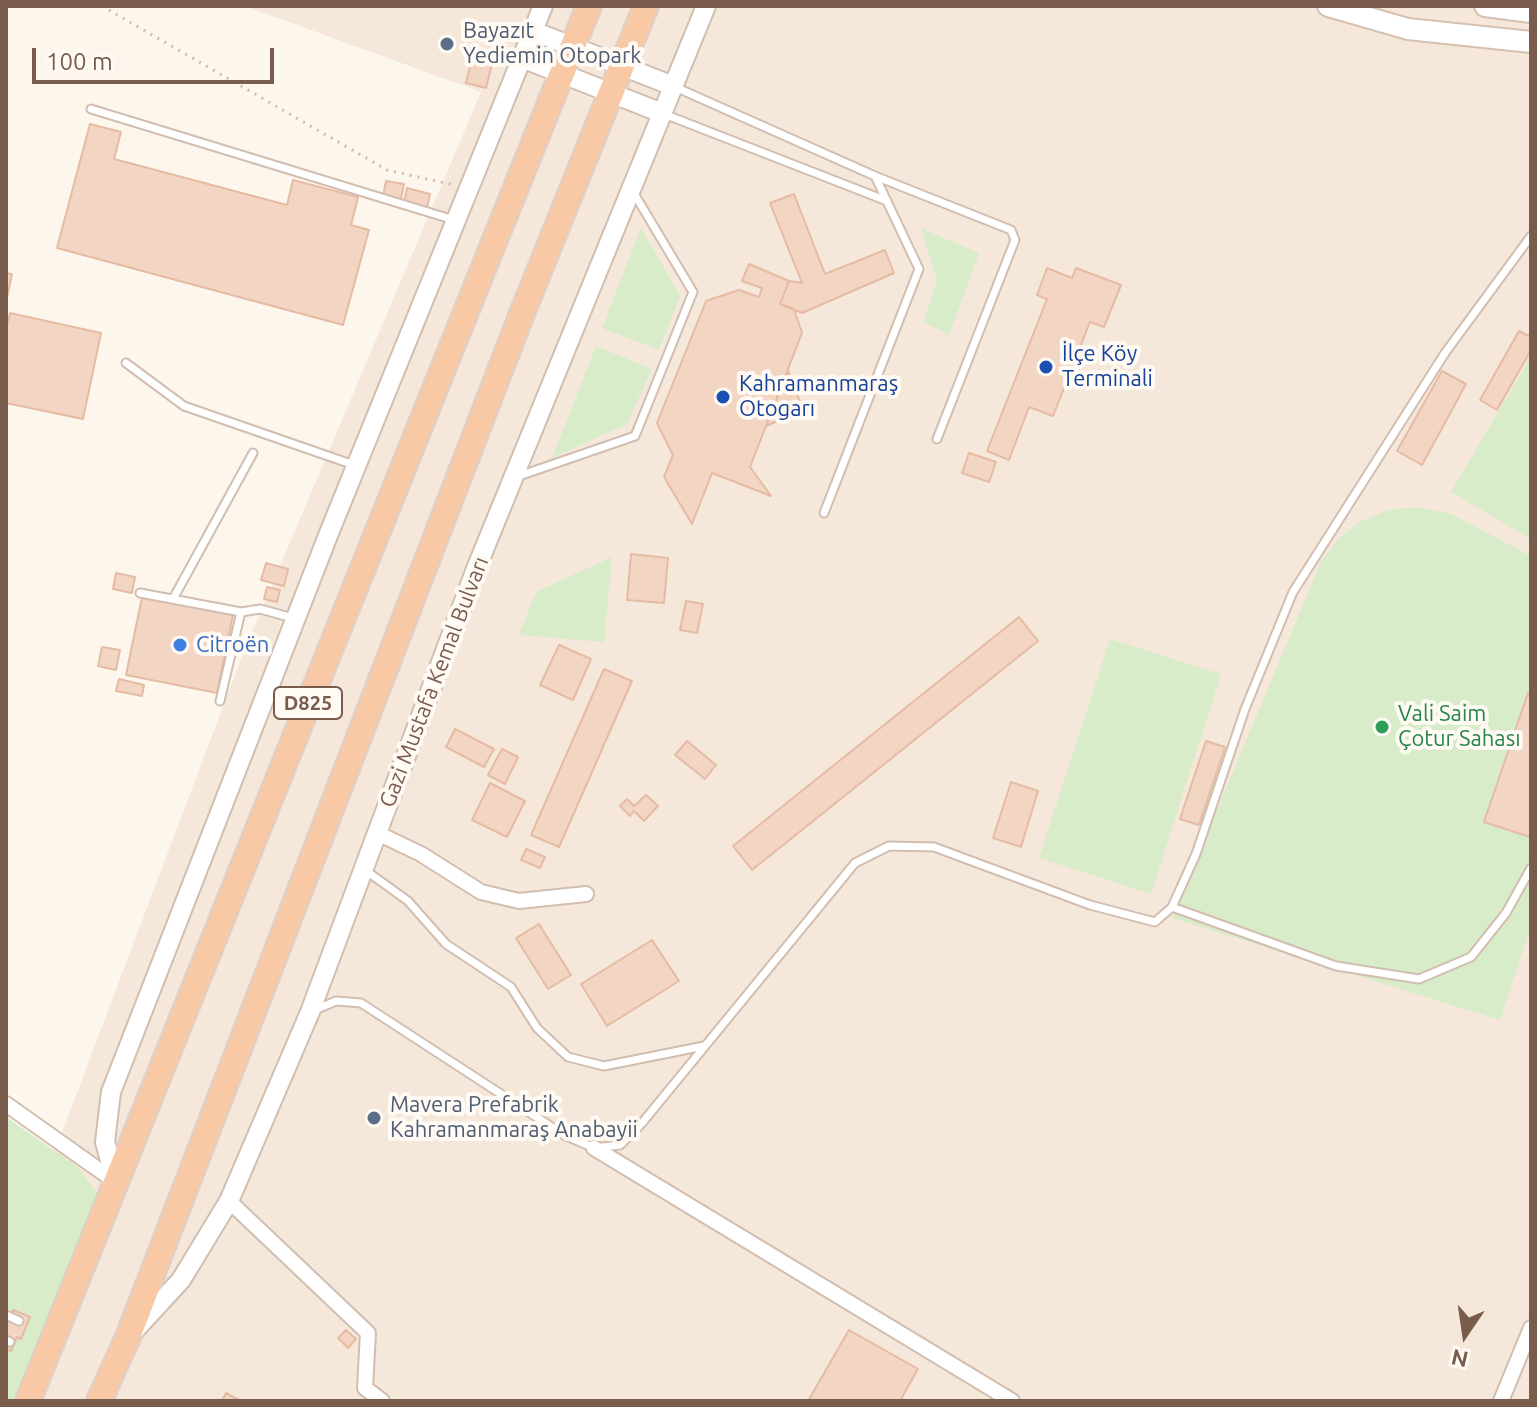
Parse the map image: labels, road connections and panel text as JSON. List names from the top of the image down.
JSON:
{
  "streets": {
    "highway": ["Gazi Mustafa Kemal Bulvarı", "D825"]
  },
  "places": [
    "Bayazıt Yediemin Otopark",
    "İlçe Köy Terminali",
    "Kahramanmaraş Otogarı",
    "Citroën",
    "Vali Saim Çotur Sahası",
    "Mavera Prefabrik Kahramanmaraş Anabayii"
  ],
  "scale_bar": "100 m",
  "north": "bottom"
}
